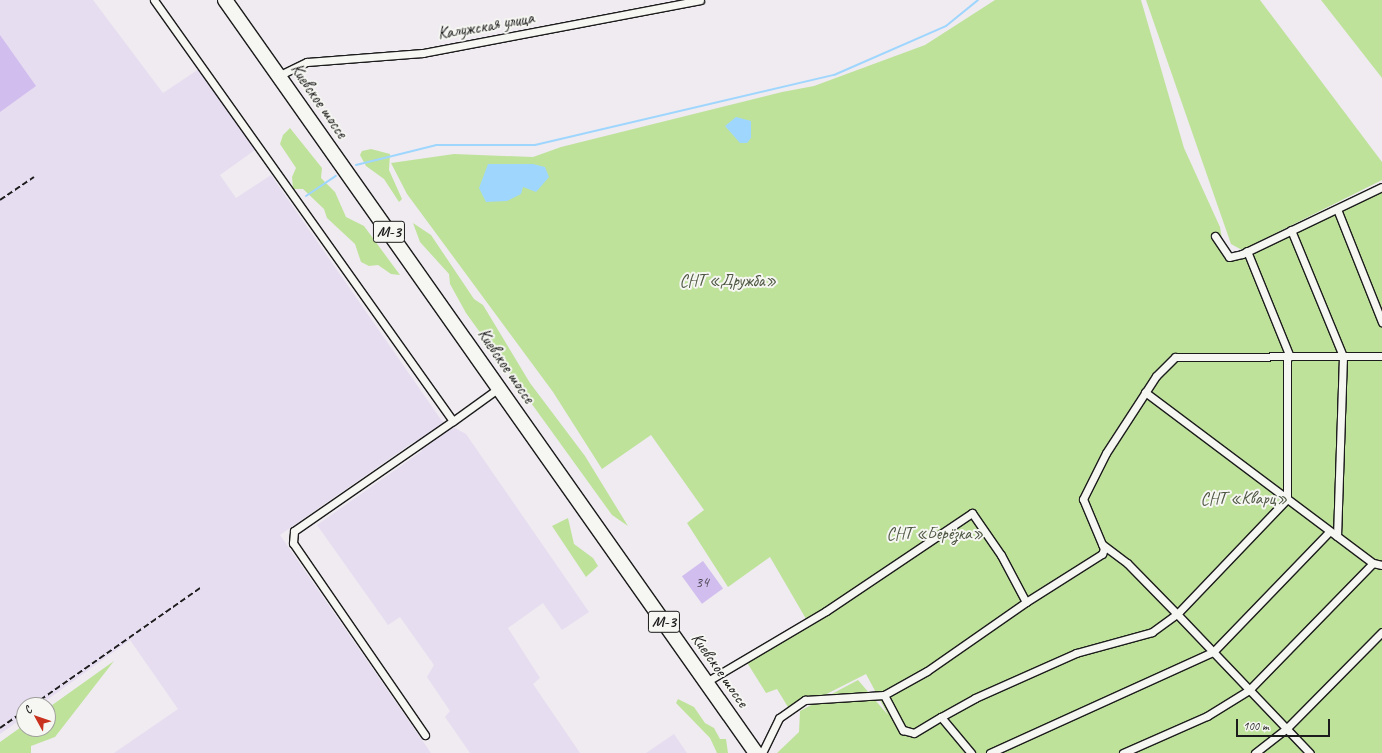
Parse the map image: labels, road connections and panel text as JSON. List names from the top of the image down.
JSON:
{
  "streets": {
    "highway": ["Киевское шоссе", "М-3"],
    "street": ["Калужская улица"]
  },
  "crossings": [
    ["Калужская улица", "Киевское шоссе"]
  ],
  "parks": ["СНТ «Дружба»", "СНТ «Кварц»", "СНТ «Берёзка»"],
  "house_numbers": ["34"],
  "scale_bar": "100 m",
  "north": "top left"
}
